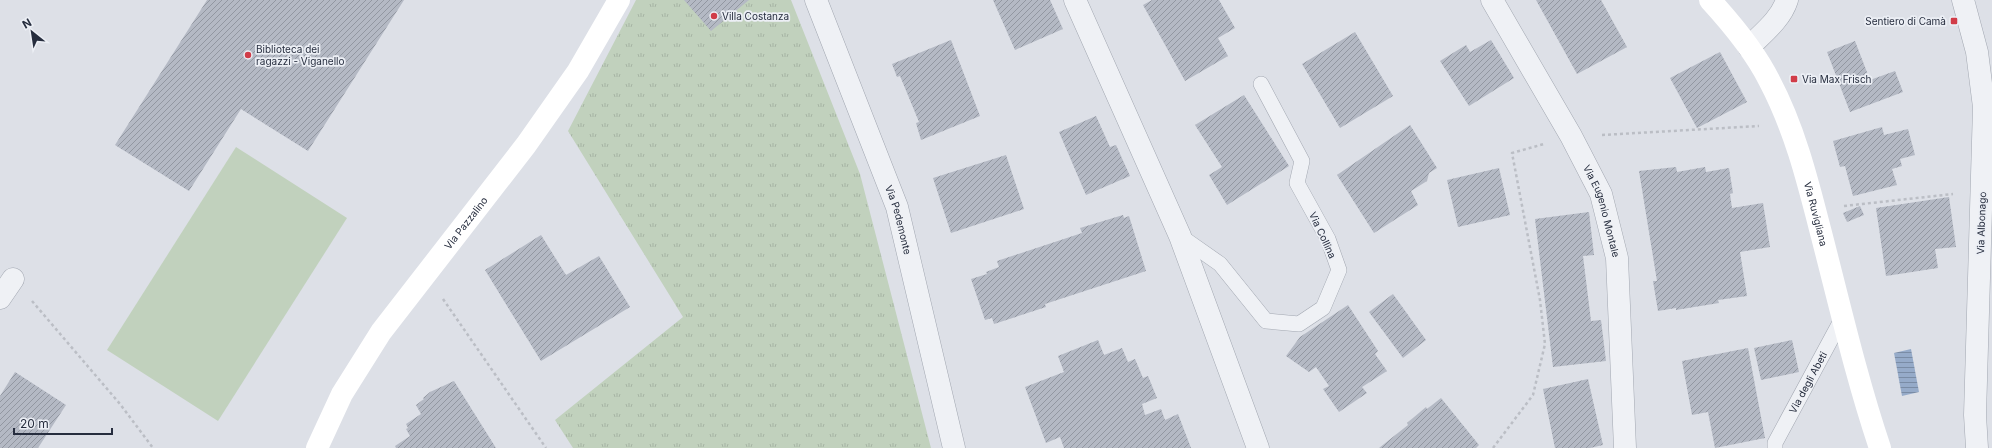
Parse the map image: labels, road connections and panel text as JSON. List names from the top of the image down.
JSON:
{
  "streets": {
    "main road": ["Via Ruvigliana", "Via Pazzalino"],
    "street": ["Via Eugenio Montale", "Via Pedemonte", "Via Albonago"],
    "lane": ["Via Collina", "Via degli Abeti"]
  },
  "crossings": [
    ["Via Ruvigliana", "Via degli Abeti"]
  ],
  "places": {
    "other": ["Villa Costanza", "Biblioteca dei ragazzi - Viganello"],
    "transit": ["Sentiero di Camà", "Via Max Frisch"]
  },
  "scale_bar": "20 m",
  "north": "top left"
}
